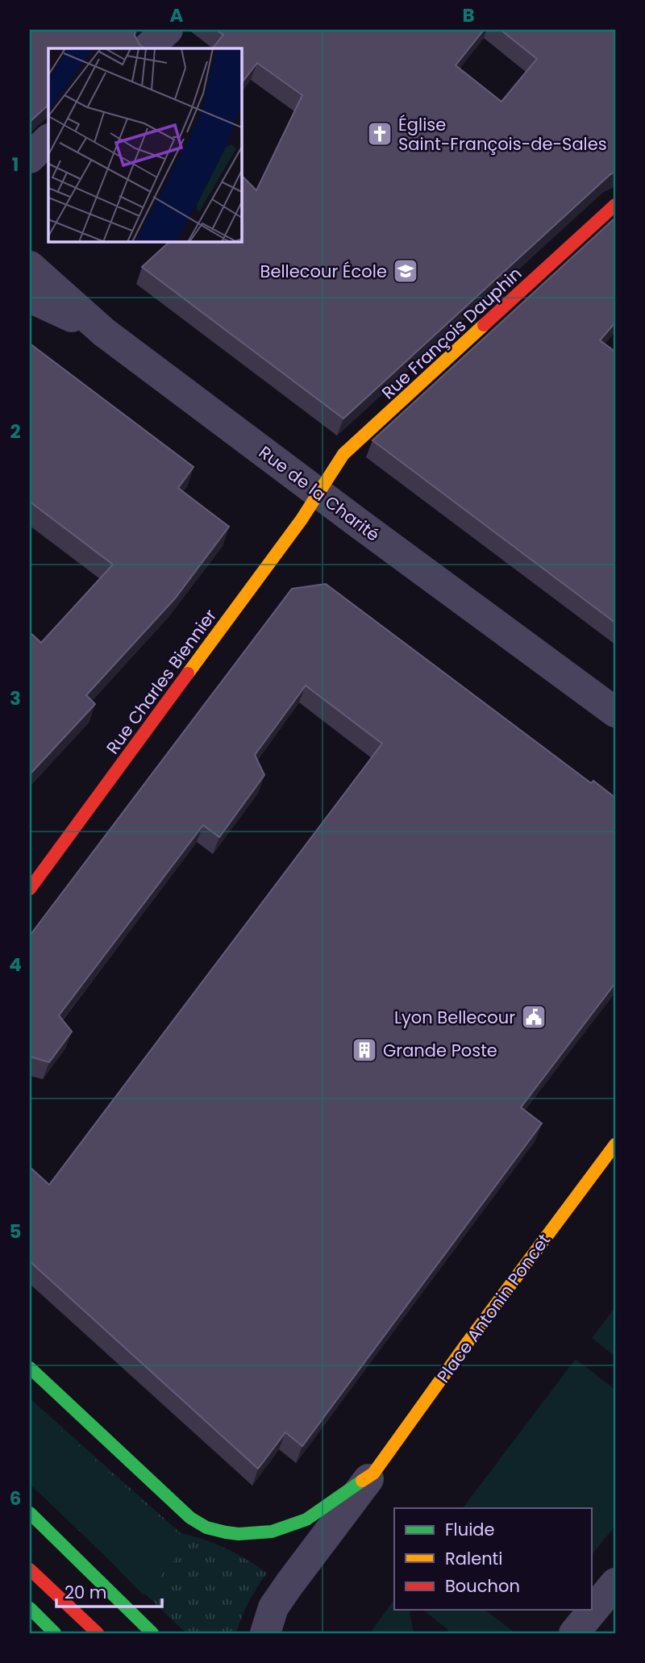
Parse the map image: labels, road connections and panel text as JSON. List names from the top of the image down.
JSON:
{
  "streets": {
    "main road": ["Rue François Dauphin", "Rue Charles Biennier", "Place Antonin Poncet"],
    "street": ["Rue de la Charité"]
  },
  "crossings": [
    ["Rue François Dauphin", "Rue de la Charité"],
    ["Rue François Dauphin", "Rue Charles Biennier"],
    ["Rue de la Charité", "Rue Charles Biennier"]
  ],
  "places": {
    "church": ["Église Saint-François-de-Sales"],
    "school or university": ["Bellecour École"],
    "public building": ["Lyon Bellecour"],
    "building": ["Grande Poste"]
  },
  "legend": ["Fluide", "Ralenti", "Bouchon"],
  "scale_bar": "20 m",
  "grid": {
    "columns": ["A", "B"],
    "rows": [
      "1",
      "2",
      "3",
      "4",
      "5",
      "6"
    ]
  }
}
